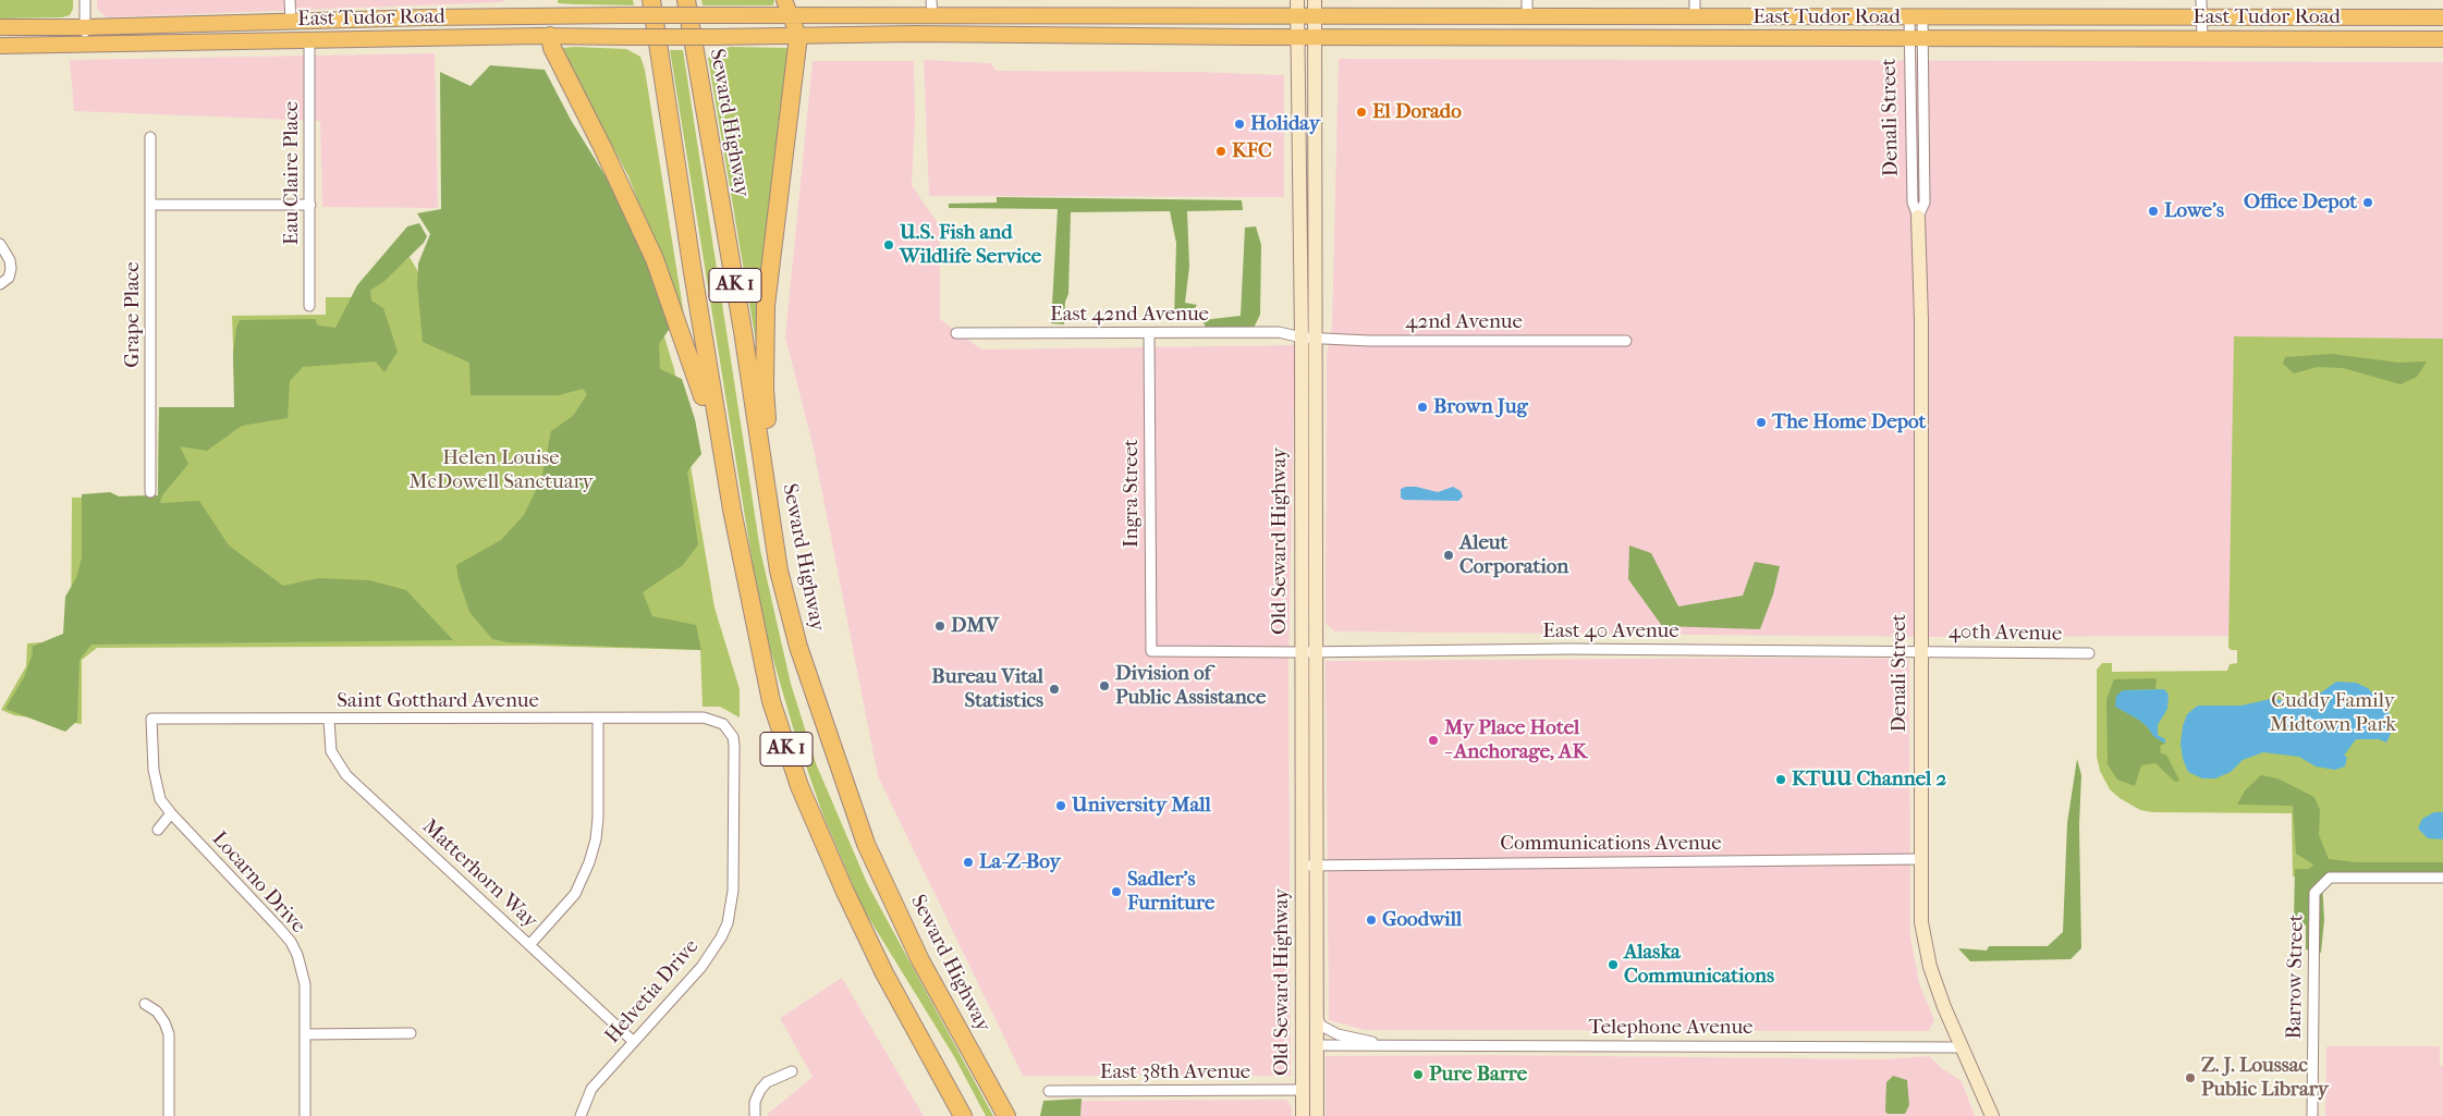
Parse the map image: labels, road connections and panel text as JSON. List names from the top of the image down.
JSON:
{
  "streets": {
    "highway": ["Seward Highway", "AK 1"],
    "main road": ["East Tudor Road", "Denali Street", "Old Seward Highway"],
    "street": [
      "Eau Claire Place",
      "Grape Place",
      "East 42nd Avenue",
      "42nd Avenue",
      "Ingra Street",
      "East 40 Avenue",
      "40th Avenue",
      "Saint Gotthard Avenue",
      "Communications Avenue",
      "Matterhorn Way",
      "Locarno Drive",
      "Barrow Street",
      "Helvetia Drive",
      "Telephone Avenue",
      "East 38th Avenue"
    ]
  },
  "crossings": [
    ["East Tudor Road", "Denali Street"],
    ["East Tudor Road", "Eau Claire Place"],
    ["East Tudor Road", "Old Seward Highway"],
    ["Denali Street", "East 40 Avenue"],
    ["Denali Street", "40th Avenue"],
    ["Denali Street", "Communications Avenue"],
    ["Denali Street", "Telephone Avenue"],
    ["East 42nd Avenue", "42nd Avenue"],
    ["East 42nd Avenue", "Ingra Street"],
    ["East 42nd Avenue", "Old Seward Highway"],
    ["42nd Avenue", "Old Seward Highway"],
    ["Ingra Street", "East 40 Avenue"],
    ["Old Seward Highway", "East 40 Avenue"],
    ["Old Seward Highway", "Communications Avenue"],
    ["Old Seward Highway", "Telephone Avenue"],
    ["Old Seward Highway", "East 38th Avenue"],
    ["East 40 Avenue", "40th Avenue"],
    ["Saint Gotthard Avenue", "Matterhorn Way"],
    ["Saint Gotthard Avenue", "Locarno Drive"],
    ["Saint Gotthard Avenue", "Helvetia Drive"],
    ["Matterhorn Way", "Helvetia Drive"]
  ],
  "parks": ["Helen Louise McDowell Sanctuary", "Cuddy Family Midtown Park"],
  "places": [
    "El Dorado",
    "Holiday",
    "KFC",
    "Office Depot",
    "Lowe's",
    "U.S. Fish and Wildlife Service",
    "Brown Jug",
    "The Home Depot",
    "Aleut Corporation",
    "DMV",
    "Division of Public Assistance",
    "Bureau Vital Statistics",
    "My Place Hotel - Anchorage, AK",
    "KTUU Channel 2",
    "University Mall",
    "La-Z-Boy",
    "Sadler's Furniture",
    "Goodwill",
    "Alaska Communications",
    "Pure Barre",
    "Z. J. Loussac Public Library"
  ]
}
